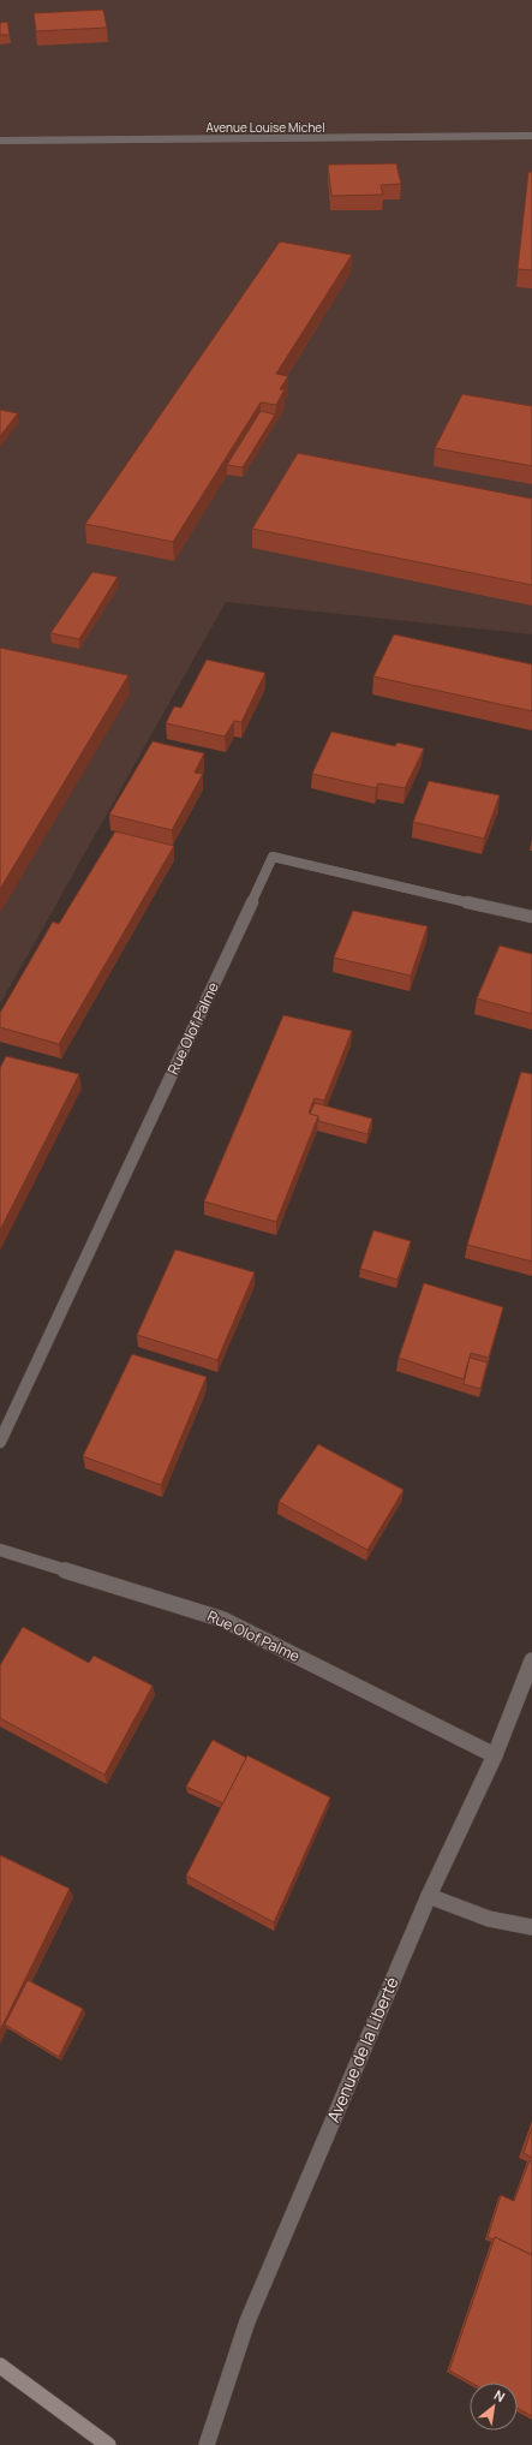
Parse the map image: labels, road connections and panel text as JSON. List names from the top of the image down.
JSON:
{
  "streets": {
    "street": ["Avenue Louise Michel", "Rue Olof Palme", "Avenue de la Liberté"]
  },
  "crossings": [
    ["Rue Olof Palme", "Avenue de la Liberté"]
  ],
  "north": "top right"
}
